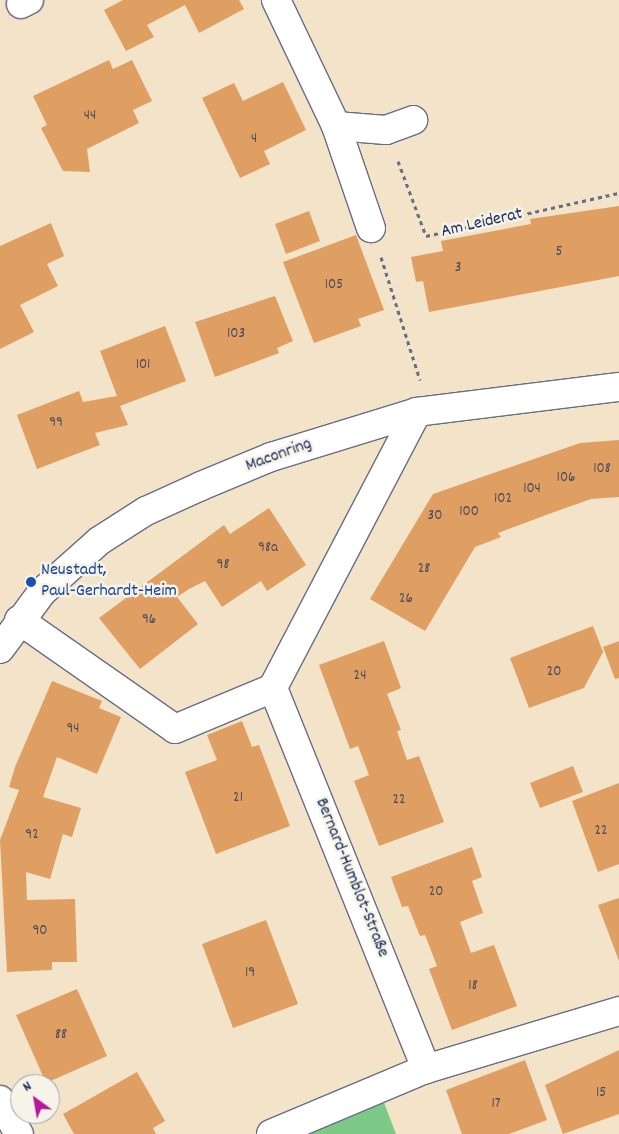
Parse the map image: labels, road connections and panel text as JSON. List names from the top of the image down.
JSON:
{
  "streets": {
    "street": ["Maconring", "Bernard-Humblot-Straße"],
    "path": ["Am Leiderat"]
  },
  "places": ["Neustadt, Paul-Gerhardt-Heim"],
  "house_numbers": [
    "44",
    "4",
    "5",
    "3",
    "105",
    "103",
    "101",
    "99",
    "108",
    "106",
    "104",
    "102",
    "100",
    "30",
    "98a",
    "98",
    "28",
    "26",
    "96",
    "20",
    "24",
    "94",
    "21",
    "22",
    "22",
    "92",
    "20",
    "90",
    "19",
    "18",
    "88",
    "15",
    "17"
  ],
  "north": "top left"
}
